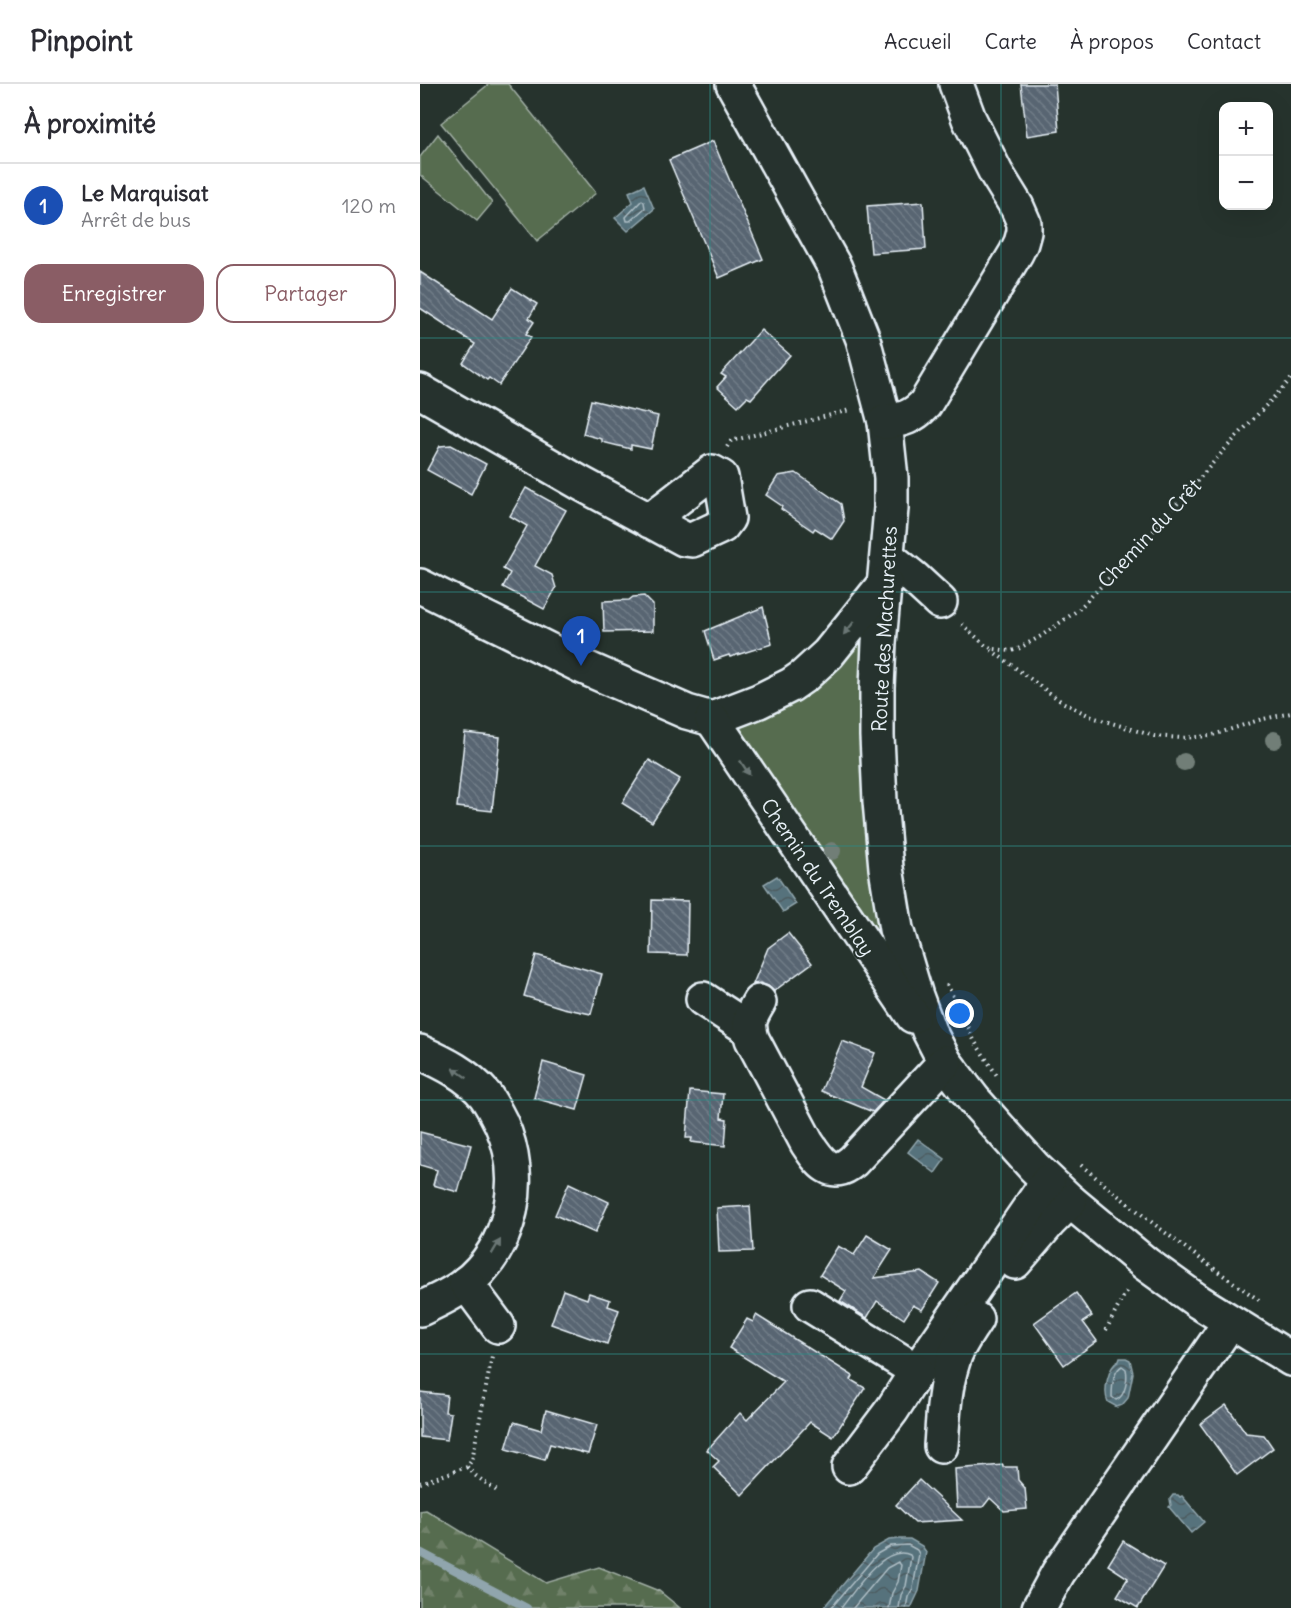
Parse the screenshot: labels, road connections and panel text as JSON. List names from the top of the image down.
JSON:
{
  "streets": {
    "street": ["Route des Machurettes", "Chemin du Tremblay"],
    "path": ["Chemin du Crêt"]
  },
  "crossings": [
    ["Route des Machurettes", "Chemin du Tremblay"]
  ],
  "one_way": ["Chemin du Tremblay"],
  "page": {
    "header": "Pinpoint",
    "nav": [
      "Accueil",
      "Carte",
      "À propos",
      "Contact"
    ],
    "heading": "À proximité",
    "map_buttons": ["+", "−"],
    "list": [
      {
        "mark": "1",
        "name": "Le Marquisat",
        "note": "Arrêt de bus",
        "value": "120 m"
      }
    ],
    "buttons": ["Enregistrer", "Partager"],
    "pins": "1"
  }
}
